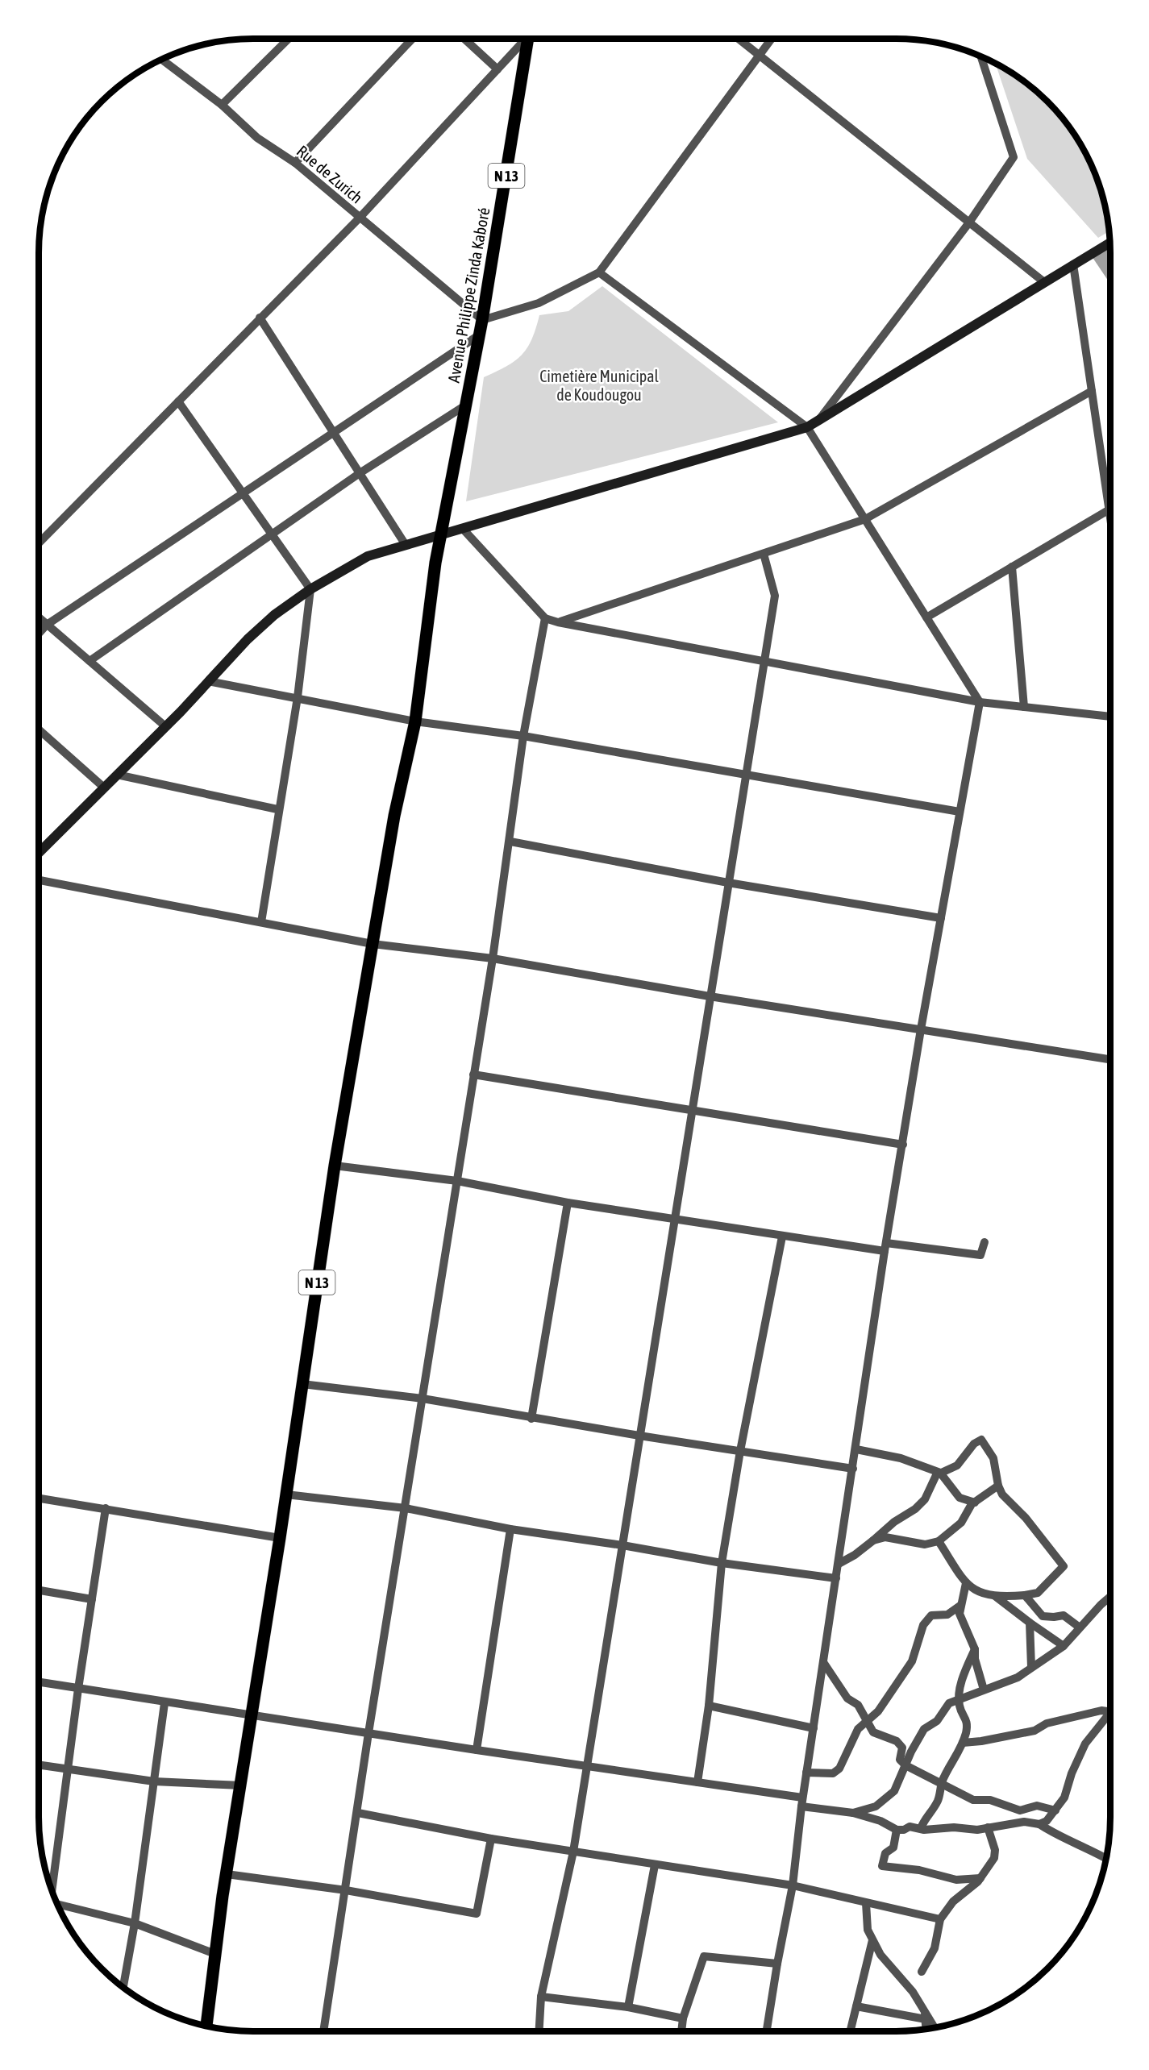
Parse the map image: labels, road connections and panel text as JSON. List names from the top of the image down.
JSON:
{
  "streets": {
    "main road": ["N 13", "Avenue Philippe Zinda Kaboré"],
    "street": ["Rue de Zurich"]
  },
  "crossings": [
    ["Rue de Zurich", "Avenue Philippe Zinda Kaboré"],
    ["N 13", "Avenue Philippe Zinda Kaboré"]
  ],
  "parks": ["Cimetière Municipal de Koudougou"]
}
